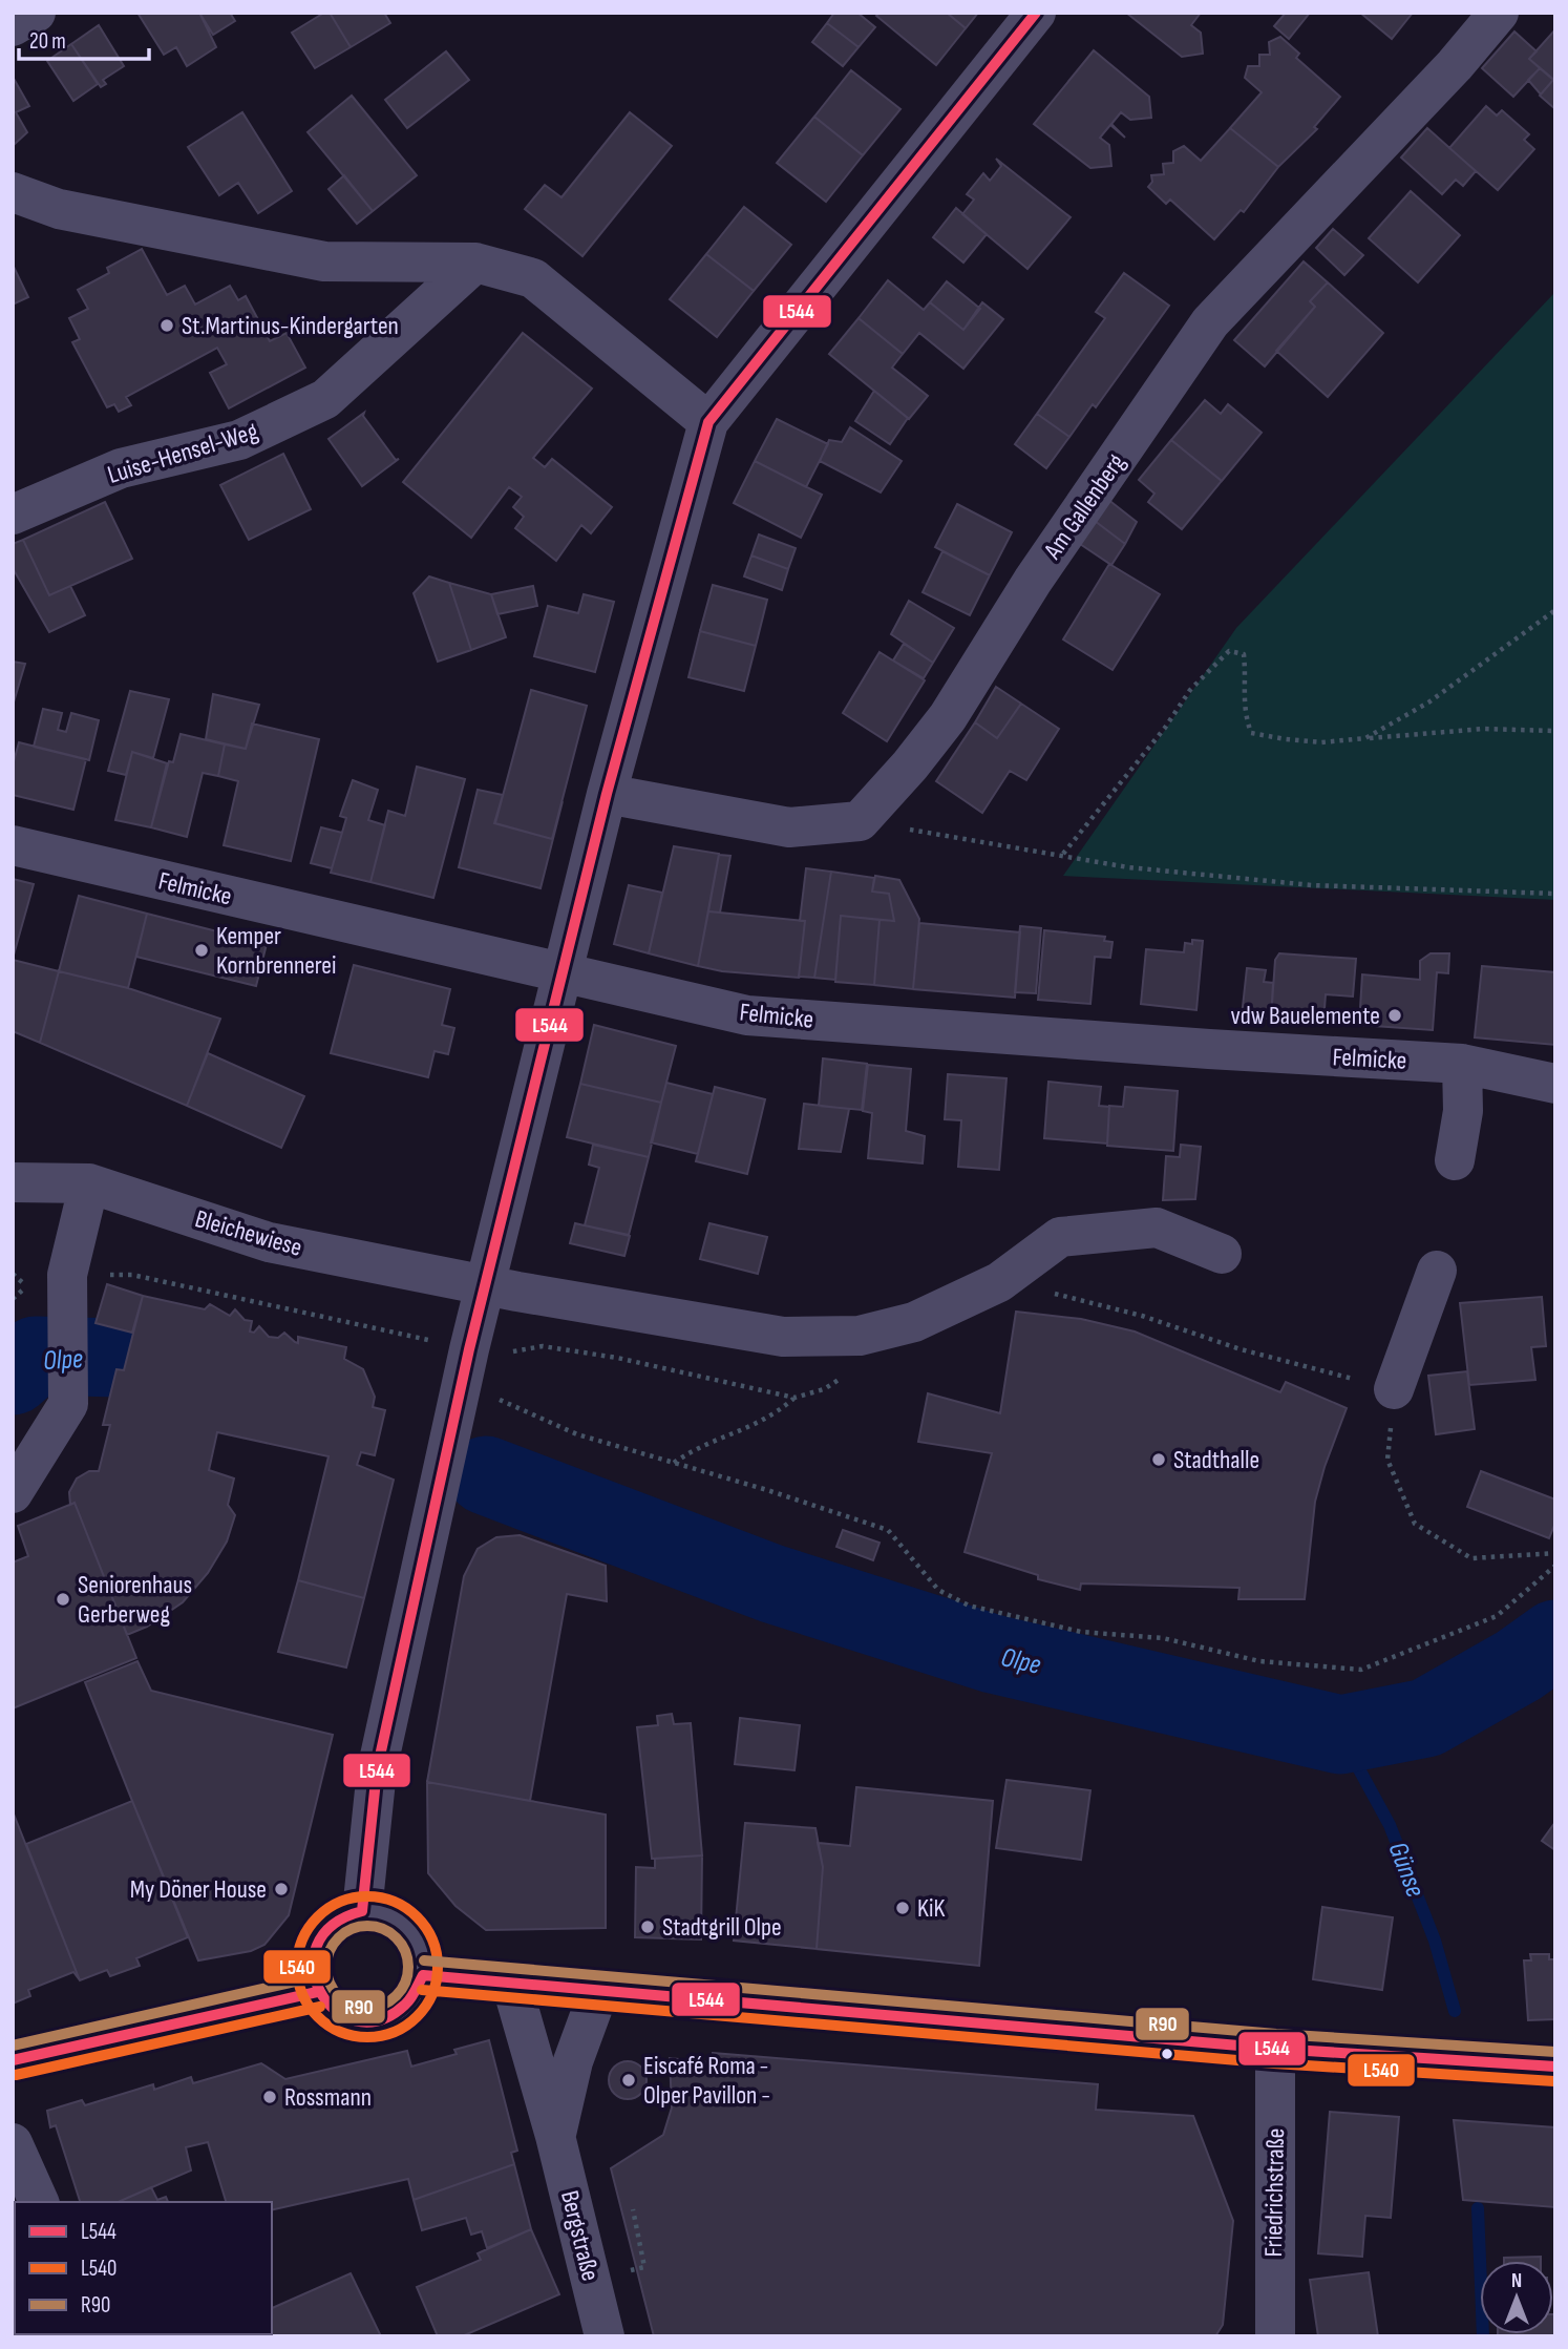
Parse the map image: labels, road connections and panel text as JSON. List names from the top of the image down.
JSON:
{
  "streets": {
    "street": [
      "Luise-Hensel-Weg",
      "Am Gallenberg",
      "Felmicke",
      "Bleichewiese",
      "Friedrichstraße",
      "Bergstraße"
    ]
  },
  "water": ["Olpe", "Günse"],
  "places": [
    "St.Martinus-Kindergarten",
    "Kemper Kornbrennerei",
    "vdw Bauelemente",
    "Stadthalle",
    "Seniorenhaus Gerberweg",
    "My Döner House",
    "KiK",
    "Stadtgrill Olpe",
    "Eiscafé Roma - Olper Pavillon -",
    "Rossmann"
  ],
  "lines": ["transit line L544", "transit line L540", "transit line R90"],
  "legend": ["L544", "L540", "R90"],
  "scale_bar": "20 m",
  "north": "top"
}
